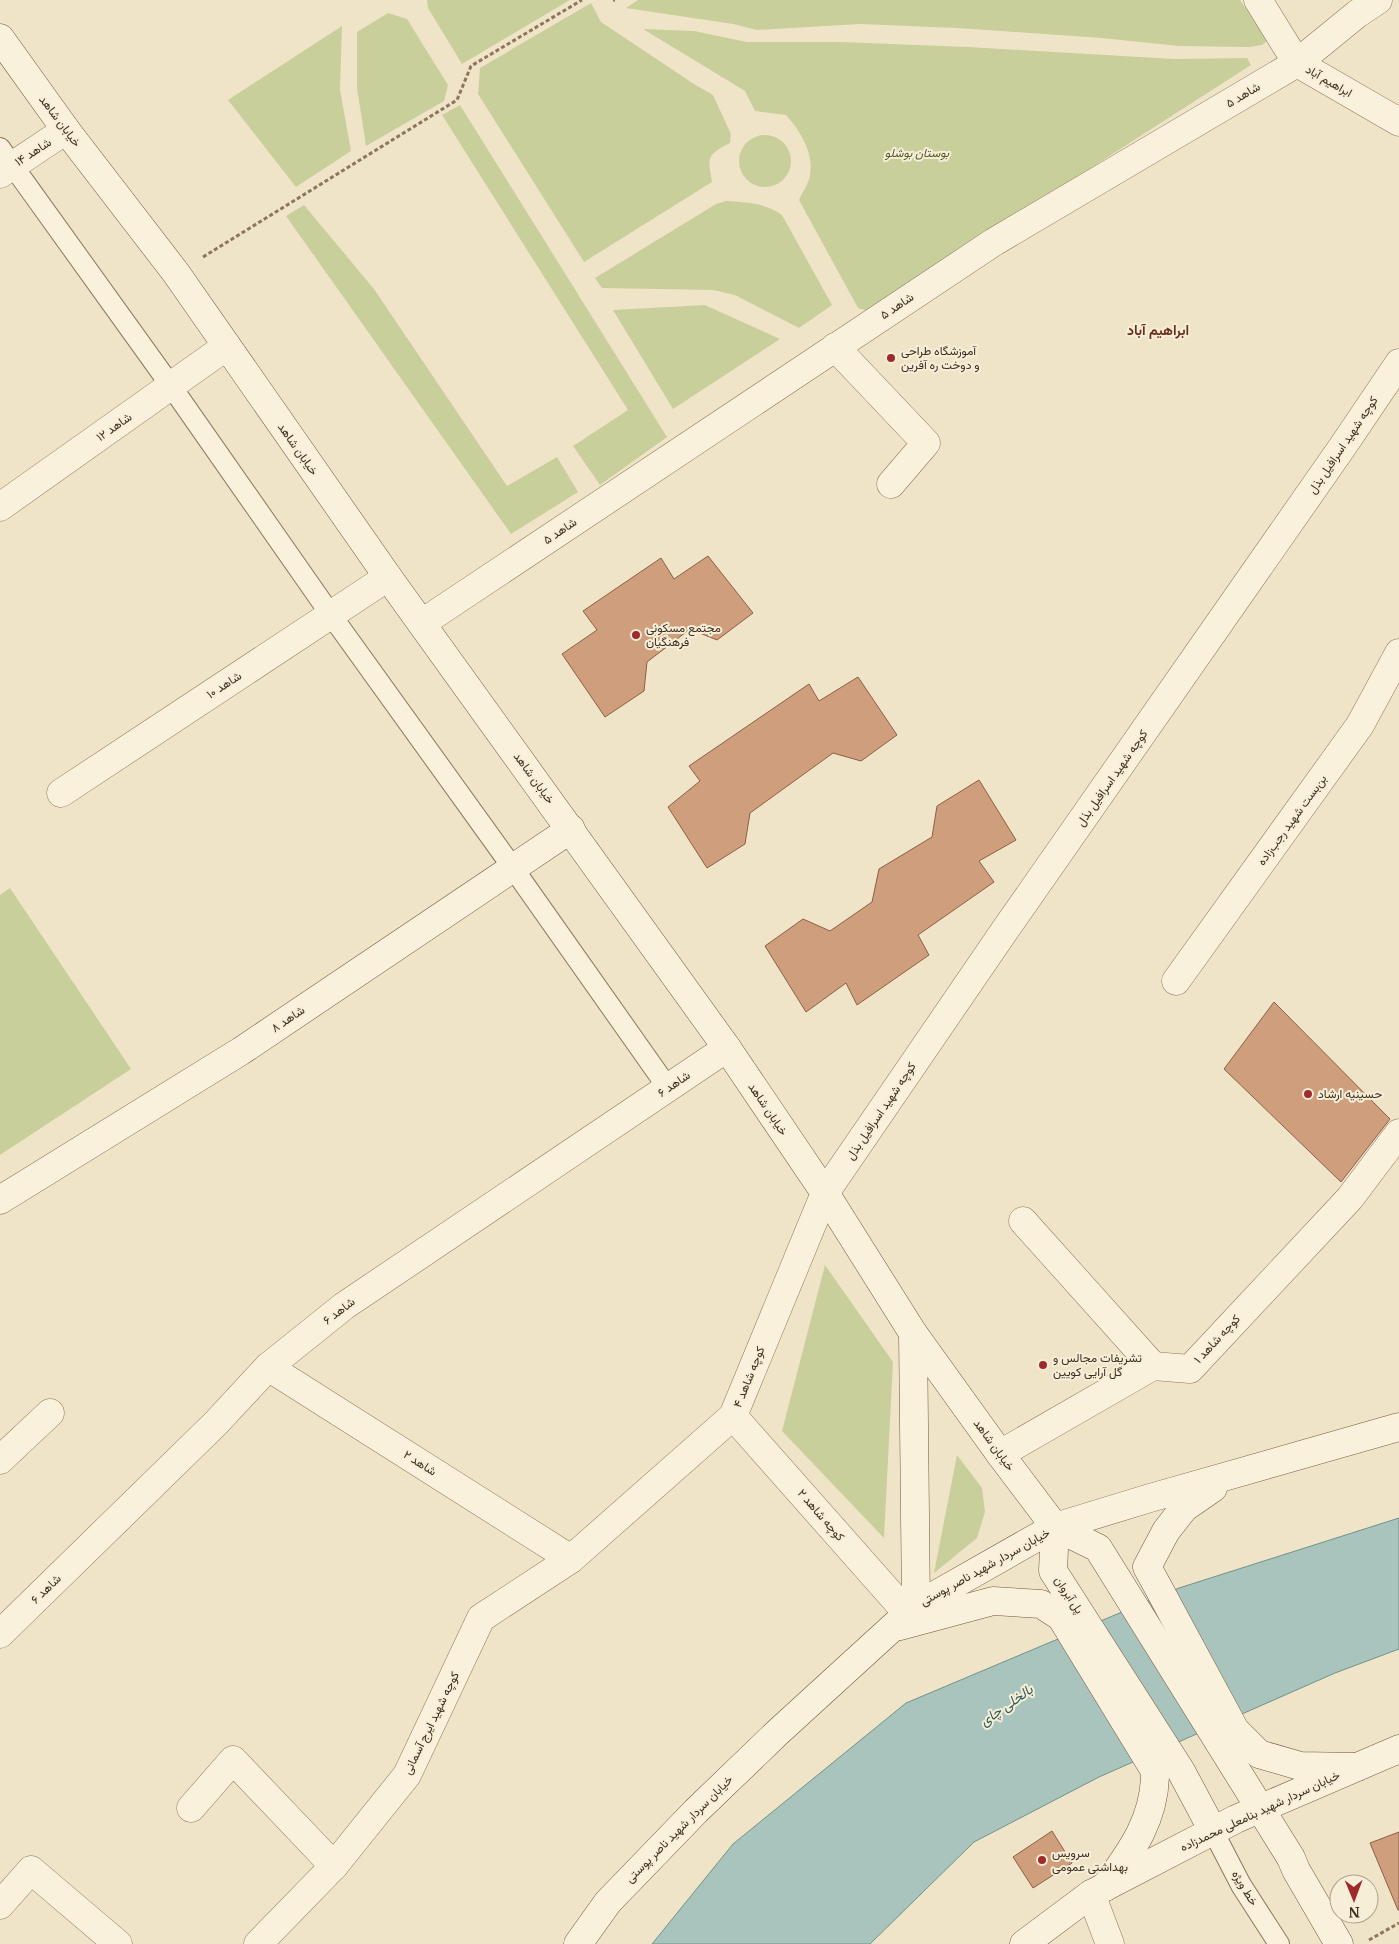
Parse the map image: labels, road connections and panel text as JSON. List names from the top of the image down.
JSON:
{
  "streets": {
    "street": [
      "ابراهیم آباد",
      "شاهد ۵",
      "خیابان شاهد",
      "شاهد ۱۴",
      "شاهد ۱۲",
      "کوچه شهید اسرافیل بذل",
      "شاهد ۱۰",
      "بن‌بست شهید رجب‌زاده",
      "شاهد ۸",
      "شاهد ۶",
      "کوچه شاهد ۱",
      "کوچه شاهد ۴",
      "شاهد ۲",
      "کوچه شاهد ۲",
      "خیابان سردار شهید ناصر پوستی",
      "پل آبروان",
      "کوچه شهید ایرج آسمانی",
      "خیابان سردار شهید بنامعلی محمدزاده"
    ],
    "lane": ["خط ویژه"]
  },
  "crossings": [
    ["ابراهیم آباد", "شاهد ۵"],
    ["شاهد ۵", "خیابان شاهد"],
    ["خیابان شاهد", "شاهد ۱۴"],
    ["خیابان شاهد", "شاهد ۱۲"],
    ["خیابان شاهد", "کوچه شهید اسرافیل بذل"],
    ["خیابان شاهد", "شاهد ۱۰"],
    ["خیابان شاهد", "شاهد ۸"],
    ["خیابان شاهد", "شاهد ۶"],
    ["خیابان شاهد", "کوچه شاهد ۴"],
    ["خیابان شاهد", "خیابان سردار شهید ناصر پوستی"],
    ["خیابان شاهد", "پل آبروان"],
    ["کوچه شهید اسرافیل بذل", "کوچه شاهد ۴"],
    ["شاهد ۶", "شاهد ۲"],
    ["کوچه شاهد ۴", "شاهد ۲"],
    ["کوچه شاهد ۴", "کوچه شاهد ۲"],
    ["کوچه شاهد ۴", "کوچه شهید ایرج آسمانی"],
    ["شاهد ۲", "کوچه شهید ایرج آسمانی"],
    ["کوچه شاهد ۲", "خیابان سردار شهید ناصر پوستی"],
    ["خیابان سردار شهید ناصر پوستی", "پل آبروان"],
    ["پل آبروان", "خیابان سردار شهید بنامعلی محمدزاده"],
    ["پل آبروان", "خط ویژه"],
    ["خیابان سردار شهید بنامعلی محمدزاده", "خط ویژه"]
  ],
  "districts": ["ابراهیم آباد"],
  "water": ["بالخلی چای"],
  "parks": ["بوستان بوشلو"],
  "places": [
    "آموزشگاه طراحی و دوخت ره آفرین",
    "مجتمع مسکونی فرهنگیان",
    "حسینیه ارشاد",
    "تشریفات مجالس و گل آرایی کویین",
    "سرویس بهداشتی عمومی"
  ],
  "north": "bottom"
}
